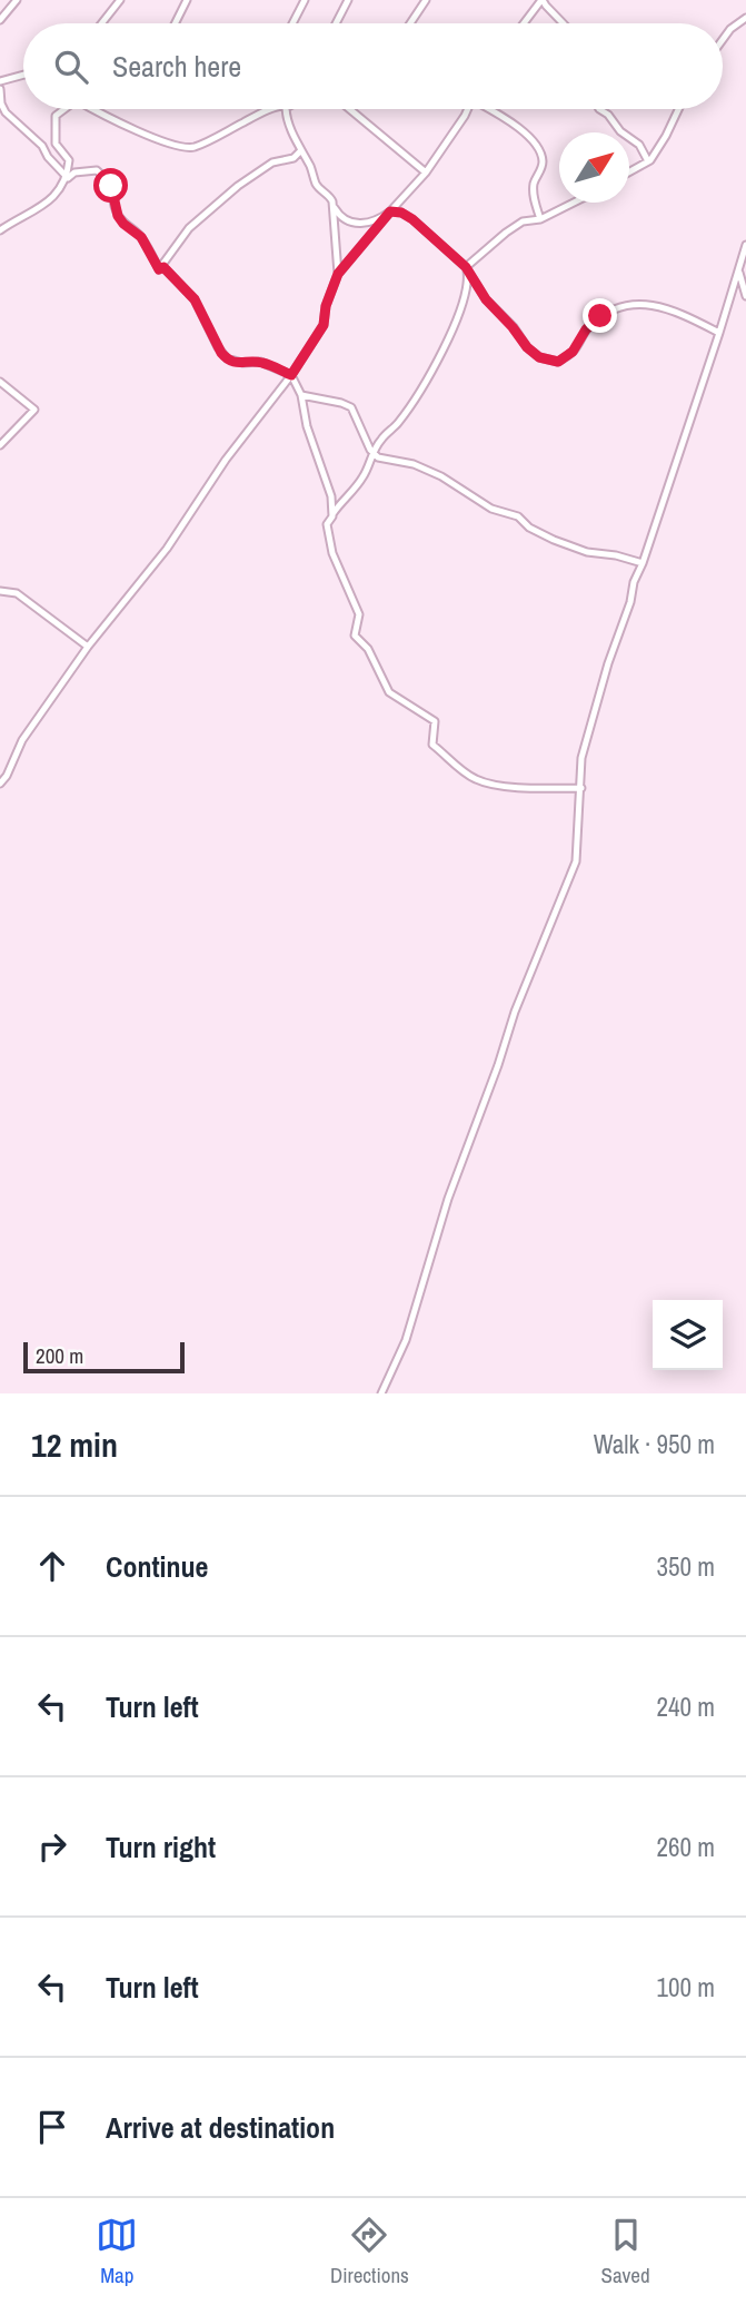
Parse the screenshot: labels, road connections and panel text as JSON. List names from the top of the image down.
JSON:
{
  "scale_bar": "200 m",
  "north": "top right",
  "page": {
    "search": "Search here",
    "scale": "200 m",
    "heading": ["12 min", "Walk · 950 m"],
    "list": [
      ["Continue", "350 m"],
      ["Turn left", "240 m"],
      ["Turn right", "260 m"],
      ["Turn left", "100 m"],
      "Arrive at destination"
    ],
    "nav": ["Map", "Directions", "Saved"]
  }
}
